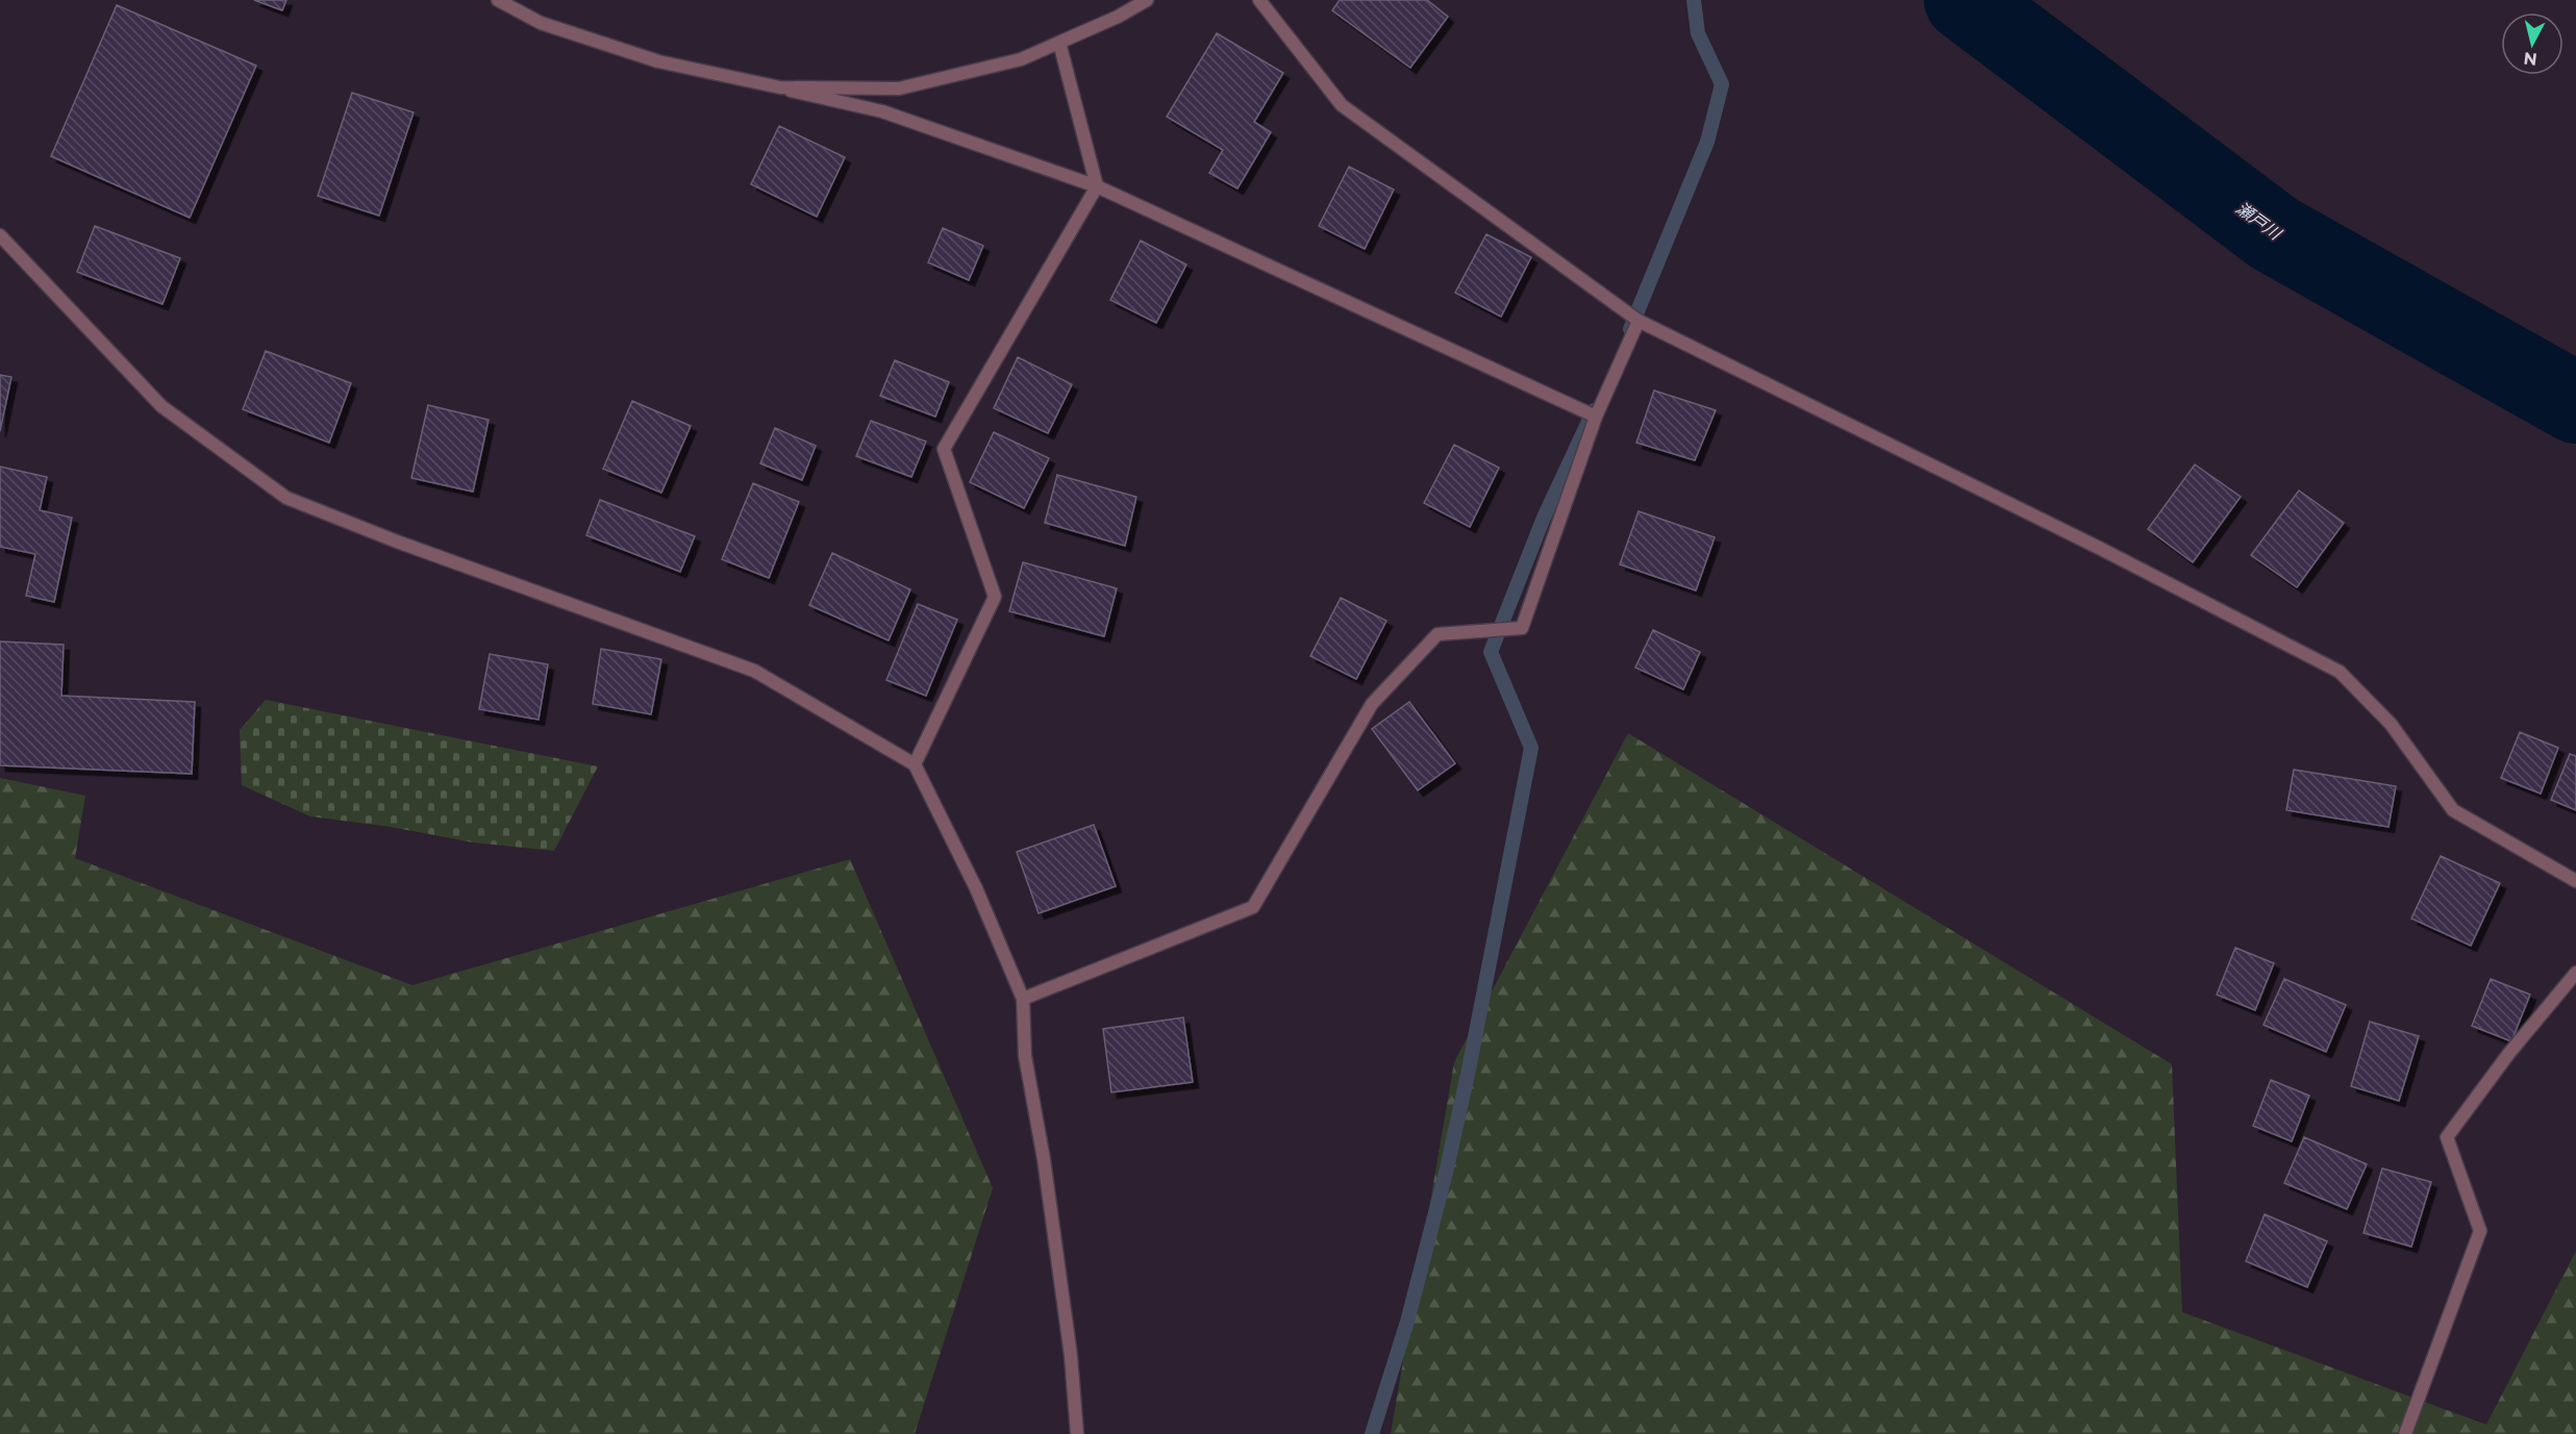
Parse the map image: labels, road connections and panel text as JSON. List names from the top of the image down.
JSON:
{
  "water": ["瀬戸川"],
  "north": "bottom"
}
